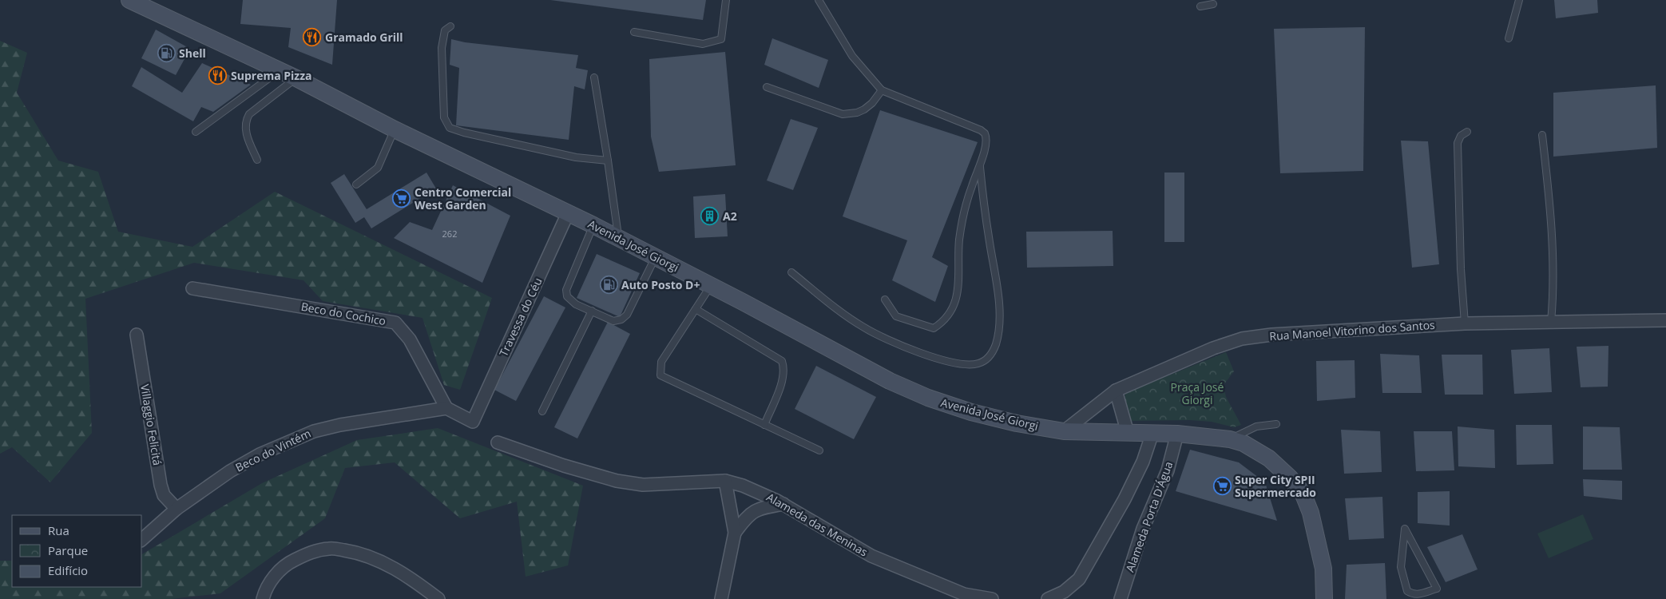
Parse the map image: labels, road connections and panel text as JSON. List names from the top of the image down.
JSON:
{
  "streets": {
    "street": [
      "Avenida José Giorgi",
      "Beco do Cochico",
      "Travessa do Céu",
      "Rua Manoel Vitorino dos Santos",
      "Villaggio Felicitá",
      "Beco do Vintém",
      "Alameda Porta D'Água",
      "Alameda das Meninas"
    ]
  },
  "crossings": [
    ["Avenida José Giorgi", "Travessa do Céu"],
    ["Avenida José Giorgi", "Rua Manoel Vitorino dos Santos"],
    ["Avenida José Giorgi", "Alameda Porta D'Água"],
    ["Beco do Cochico", "Travessa do Céu"],
    ["Beco do Cochico", "Beco do Vintém"],
    ["Travessa do Céu", "Beco do Vintém"],
    ["Villaggio Felicitá", "Beco do Vintém"]
  ],
  "parks": ["Praça José Giorgi"],
  "places": {
    "restaurant": ["Gramado Grill", "Suprema Pizza"],
    "fuel station": ["Shell", "Auto Posto D+"],
    "supermarket": ["Centro Comercial West Garden", "Super City SPII Supermercado"],
    "building": ["A2"]
  },
  "house_numbers": ["262"],
  "legend": ["Rua", "Parque", "Edifício"]
}
